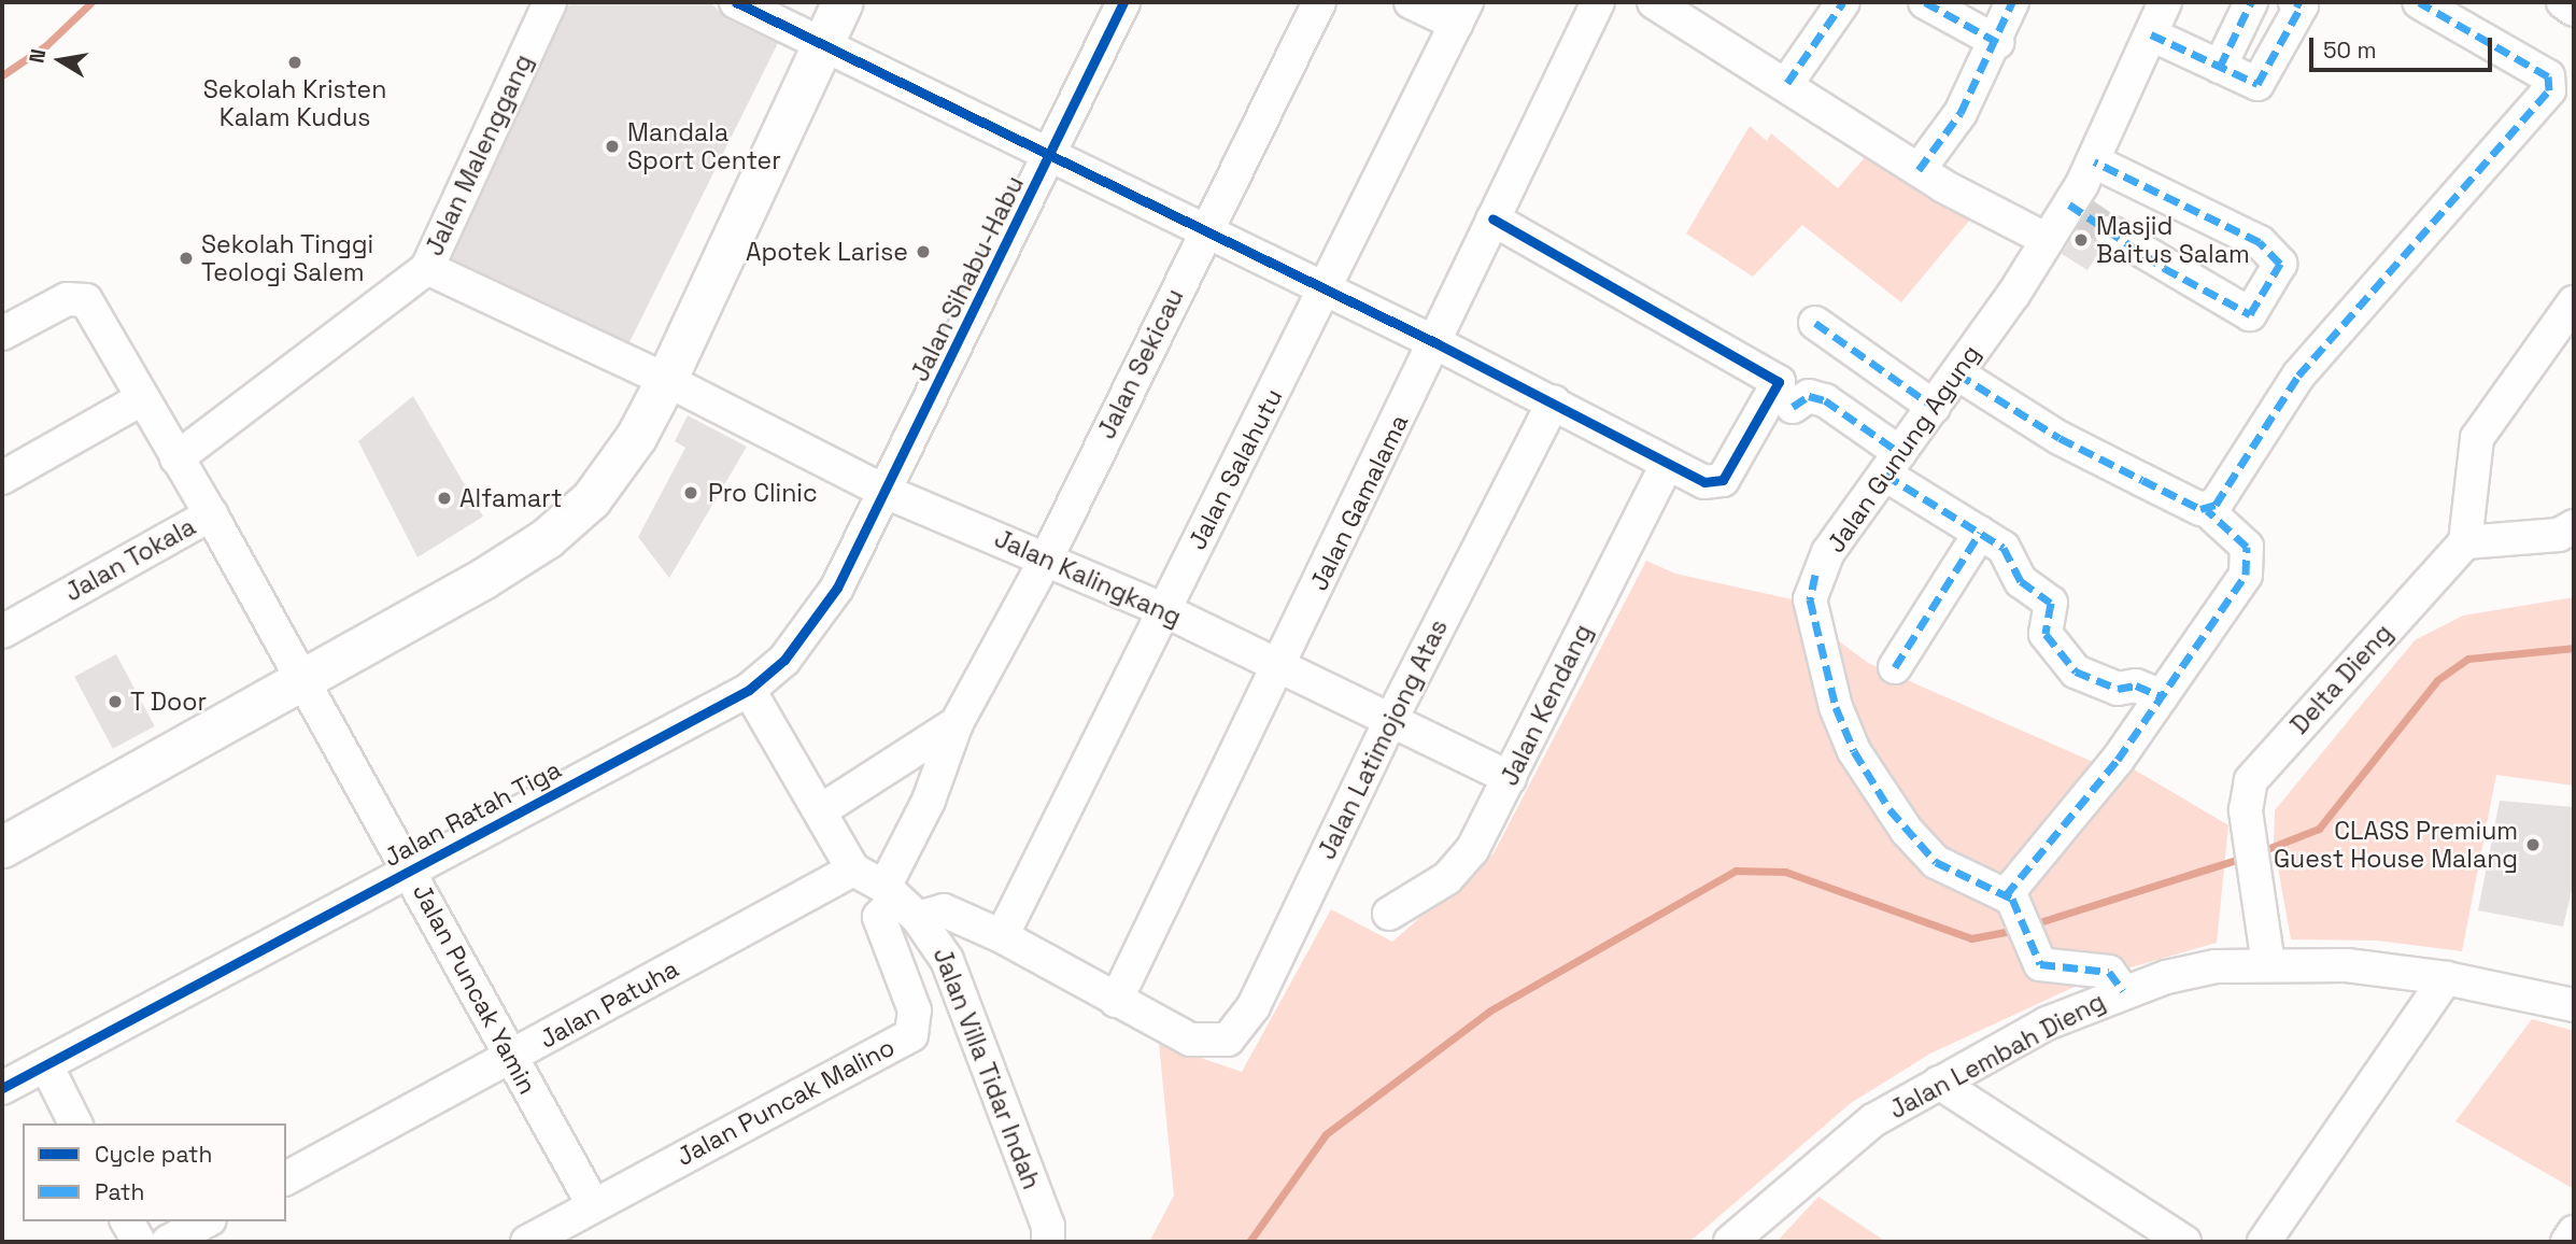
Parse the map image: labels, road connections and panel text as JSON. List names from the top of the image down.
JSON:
{
  "streets": {
    "street": [
      "Jalan Malenggang",
      "Jalan Sihabu-Habu",
      "Jalan Sekicau",
      "Jalan Gunung Agung",
      "Jalan Salahutu",
      "Jalan Gamalama",
      "Jalan Tokala",
      "Jalan Kalingkang",
      "Delta Dieng",
      "Jalan Kendang",
      "Jalan Latimojong Atas",
      "Jalan Ratah Tiga",
      "Jalan Puncak Yamin",
      "Jalan Patuha",
      "Jalan Lembah Dieng",
      "Jalan Villa Tidar Indah",
      "Jalan Puncak Malino"
    ]
  },
  "crossings": [
    ["Jalan Malenggang", "Jalan Kalingkang"],
    ["Jalan Sihabu-Habu", "Jalan Kalingkang"],
    ["Jalan Sihabu-Habu", "Jalan Ratah Tiga"],
    ["Jalan Sekicau", "Jalan Kalingkang"],
    ["Jalan Sekicau", "Jalan Villa Tidar Indah"],
    ["Jalan Sekicau", "Jalan Puncak Malino"],
    ["Jalan Salahutu", "Jalan Kalingkang"],
    ["Jalan Gamalama", "Jalan Kalingkang"],
    ["Jalan Gamalama", "Jalan Latimojong Atas"],
    ["Jalan Tokala", "Jalan Puncak Yamin"],
    ["Jalan Kalingkang", "Jalan Kendang"],
    ["Jalan Kalingkang", "Jalan Latimojong Atas"],
    ["Jalan Kalingkang", "Jalan Ratah Tiga"],
    ["Delta Dieng", "Jalan Lembah Dieng"],
    ["Jalan Ratah Tiga", "Jalan Puncak Yamin"],
    ["Jalan Puncak Yamin", "Jalan Patuha"],
    ["Jalan Puncak Yamin", "Jalan Puncak Malino"],
    ["Jalan Patuha", "Jalan Villa Tidar Indah"],
    ["Jalan Villa Tidar Indah", "Jalan Puncak Malino"]
  ],
  "places": [
    "Sekolah Kristen Kalam Kudus",
    "Mandala Sport Center",
    "Masjid Baitus Salam",
    "Apotek Larise",
    "Sekolah Tinggi Teologi Salem",
    "Pro Clinic",
    "Alfamart",
    "T Door",
    "CLASS Premium Guest House Malang"
  ],
  "legend": ["Cycle path", "Path"],
  "scale_bar": "50 m",
  "north": "left"
}
